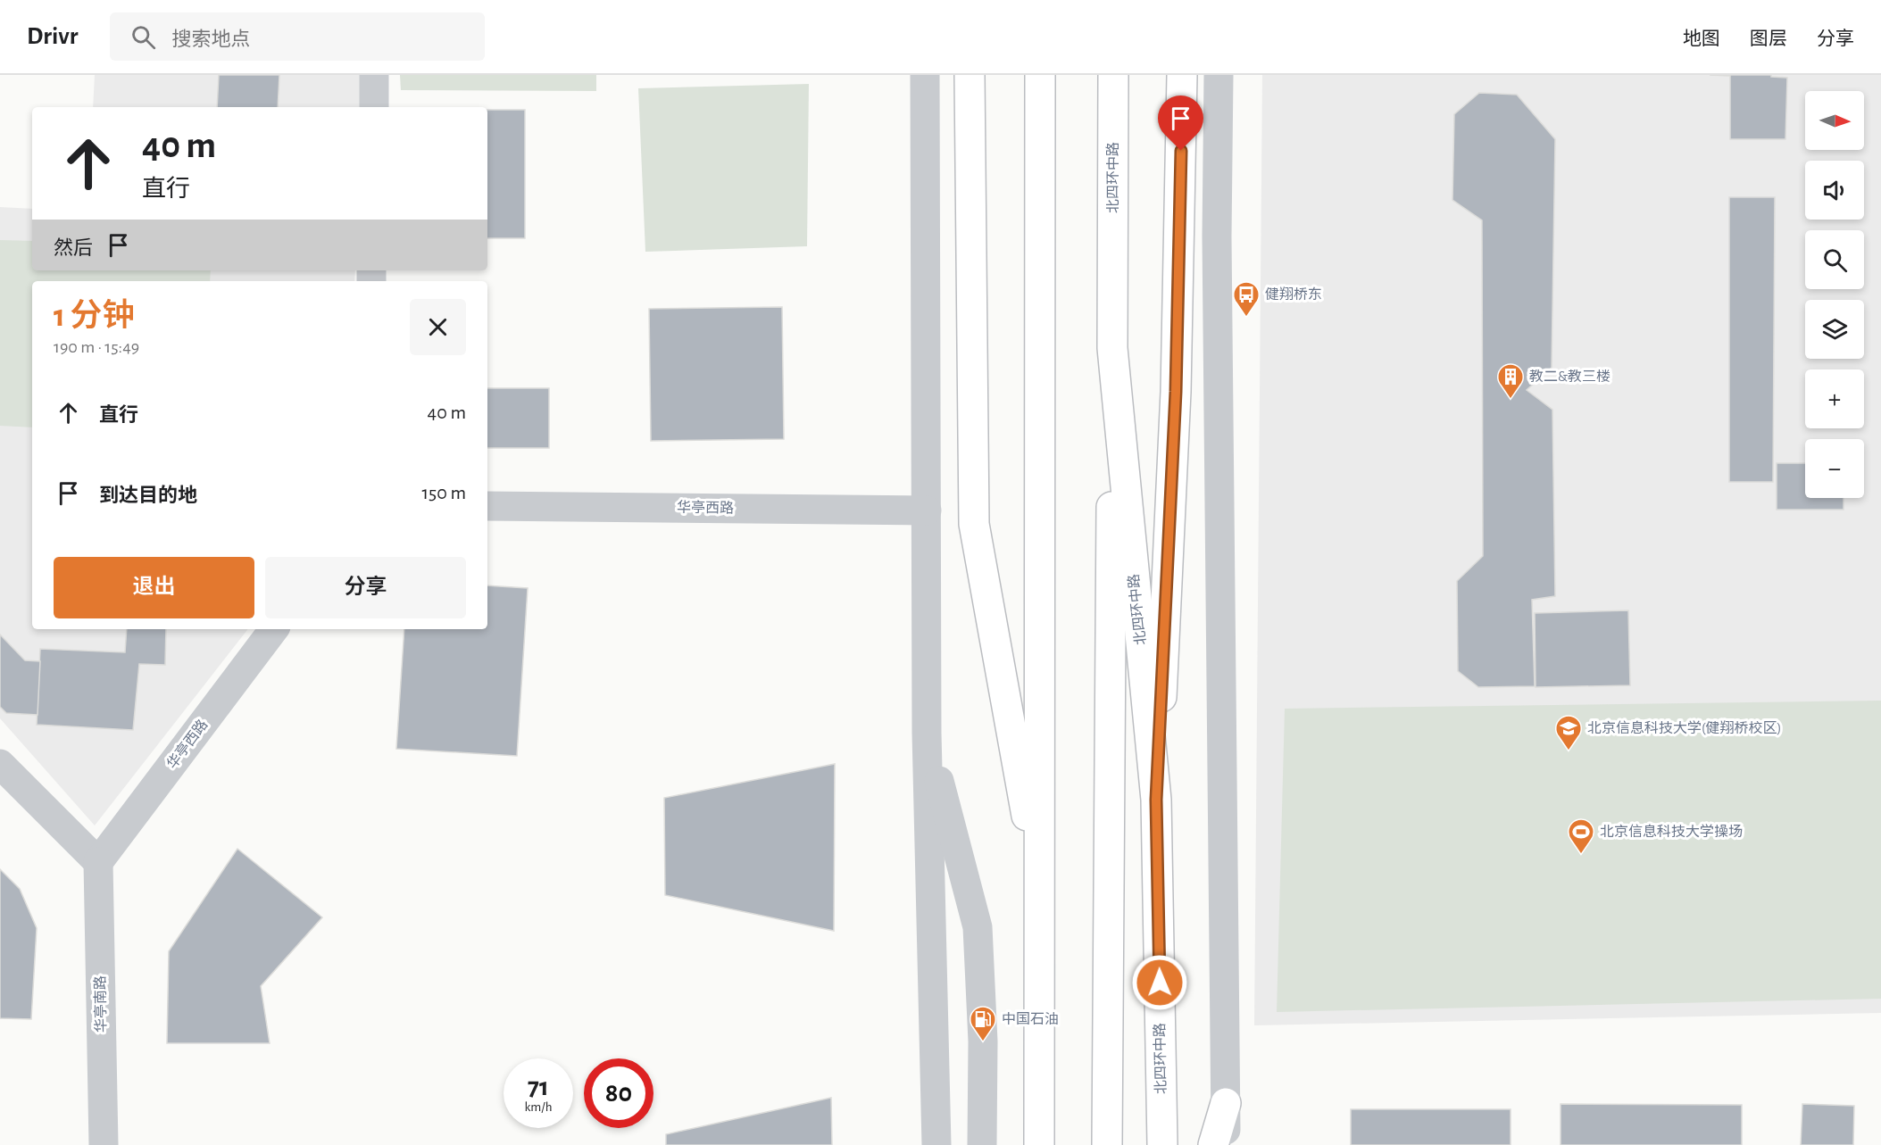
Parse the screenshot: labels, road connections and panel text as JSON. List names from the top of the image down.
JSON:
{
  "streets": {
    "highway": ["北四环中路"],
    "street": ["华亭西路", "华亭南路"]
  },
  "crossings": [
    ["华亭西路", "华亭南路"]
  ],
  "places": {
    "bus stop": ["健翔桥东"],
    "building": ["教二&教三楼"],
    "school or university": ["北京信息科技大学(健翔桥校区)"],
    "sports": ["北京信息科技大学操场"],
    "fuel station": ["中国石油"]
  },
  "north": "right",
  "page": {
    "header": "Drivr",
    "search": "搜索地点",
    "nav": ["地图", "图层", "分享"],
    "map_buttons": ["+", "−"],
    "turn": ["40 m", "直行"],
    "then": "然后",
    "heading": ["1 分钟", "190 m · 15:49"],
    "list": [
      {
        "name": "直行",
        "value": "40 m"
      },
      {
        "name": "到达目的地",
        "value": "150 m"
      }
    ],
    "buttons": ["退出", "分享"],
    "speed": "71 km/h",
    "limit": "80"
  }
}
